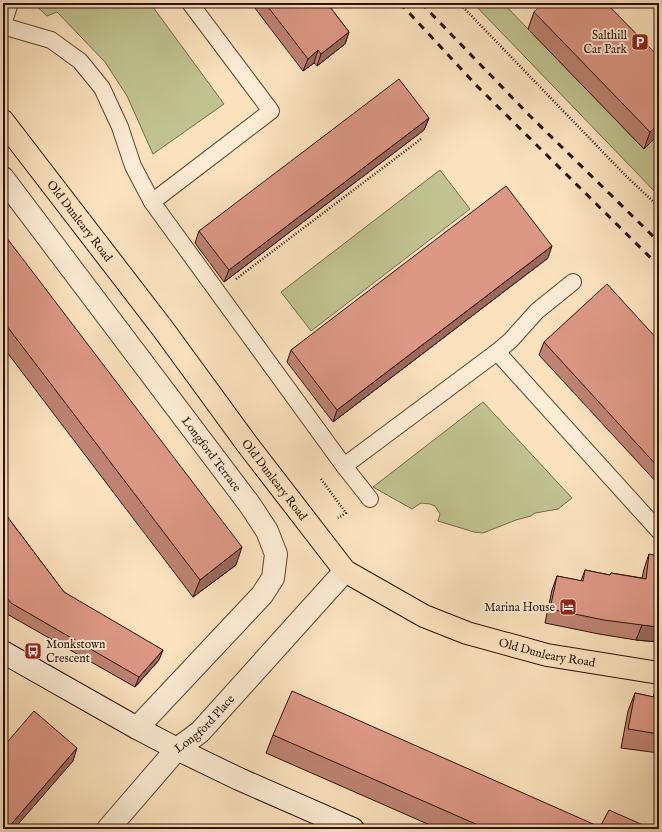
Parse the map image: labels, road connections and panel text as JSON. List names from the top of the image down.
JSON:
{
  "streets": {
    "highway": ["Old Dunleary Road"],
    "street": ["Longford Terrace", "Longford Place"]
  },
  "crossings": [
    ["Old Dunleary Road", "Longford Place"]
  ],
  "places": {
    "parking": ["Salthill Car Park"],
    "hotel": ["Marina House"],
    "bus stop": ["Monkstown Crescent"]
  }
}
